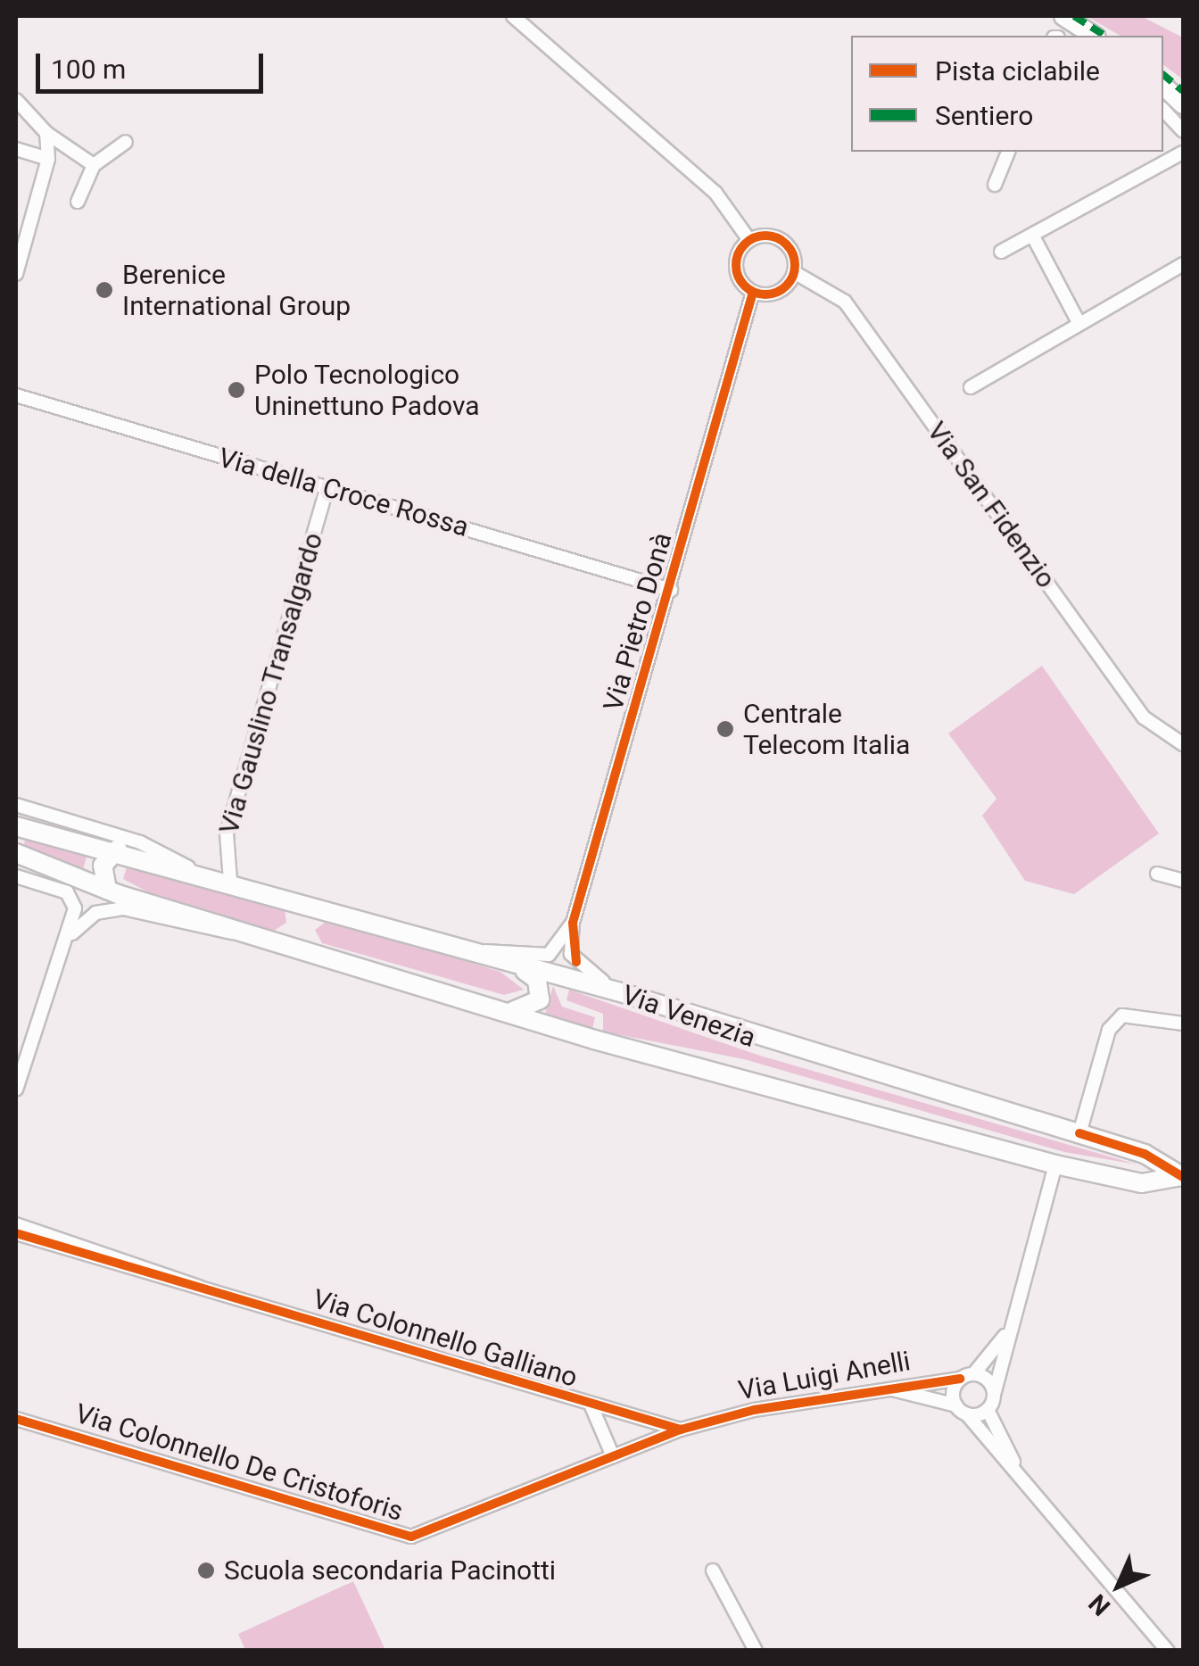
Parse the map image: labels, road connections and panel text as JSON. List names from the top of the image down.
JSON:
{
  "streets": {
    "main road": ["Via Venezia"],
    "street": [
      "Via della Croce Rossa",
      "Via San Fidenzio",
      "Via Pietro Donà",
      "Via Gauslino Transalgardo",
      "Via Colonnello Galliano",
      "Via Luigi Anelli",
      "Via Colonnello De Cristoforis"
    ]
  },
  "crossings": [
    ["Via della Croce Rossa", "Via Pietro Donà"],
    ["Via della Croce Rossa", "Via Gauslino Transalgardo"],
    ["Via San Fidenzio", "Via Pietro Donà"],
    ["Via Pietro Donà", "Via Venezia"],
    ["Via Gauslino Transalgardo", "Via Venezia"],
    ["Via Colonnello Galliano", "Via Luigi Anelli"],
    ["Via Luigi Anelli", "Via Colonnello De Cristoforis"]
  ],
  "places": [
    "Berenice International Group",
    "Polo Tecnologico Uninettuno Padova",
    "Centrale Telecom Italia",
    "Scuola secondaria Pacinotti"
  ],
  "legend": ["Pista ciclabile", "Sentiero"],
  "scale_bar": "100 m",
  "north": "bottom left"
}
